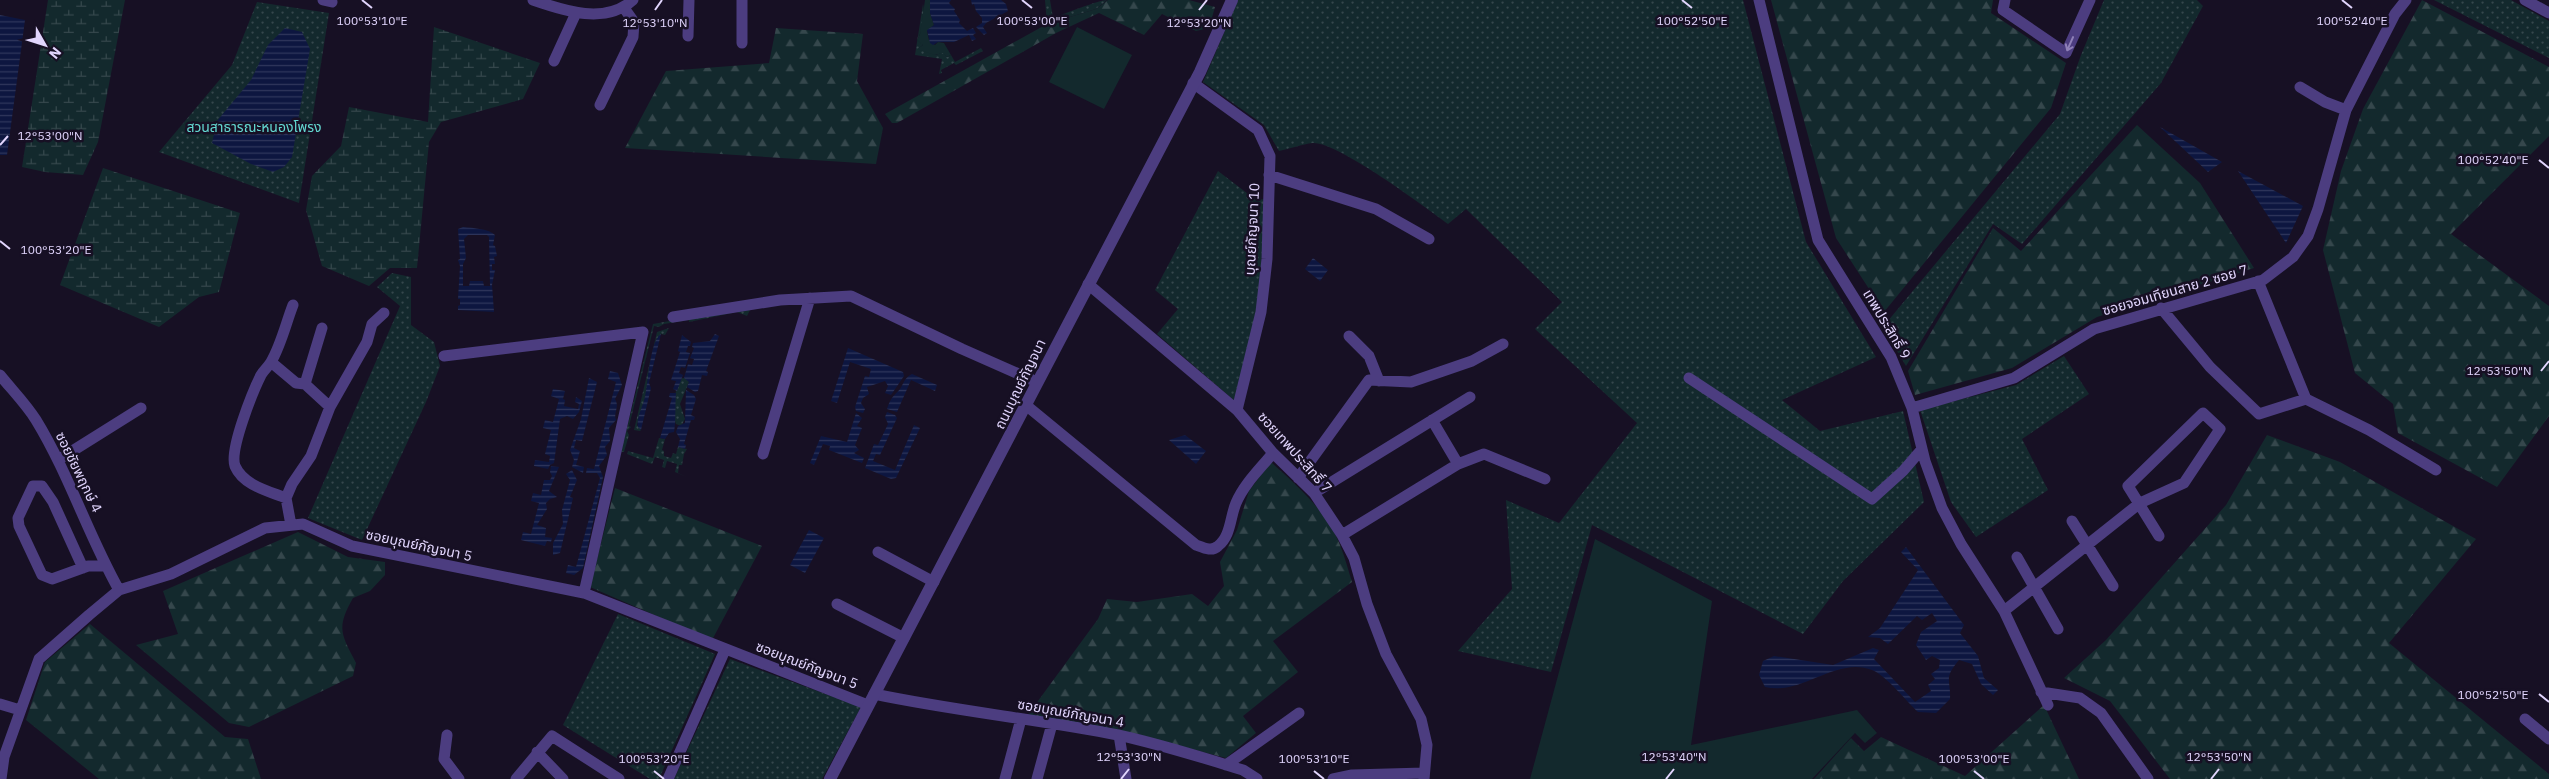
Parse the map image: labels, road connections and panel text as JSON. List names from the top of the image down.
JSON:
{
  "streets": {
    "street": [
      "บุณย์กัญจนา 10",
      "ซอยจอมเทียนสาย 2 ซอย 7",
      "เทพประสิทธิ์ 9",
      "ถนนบุณย์กัญจนา",
      "ซอยเทพประสิทธิ์ 7",
      "ซอยชัยพฤกษ์ 4",
      "ซอยบุณย์กัญจนา 5",
      "ซอยบุณย์กัญจนา 4"
    ]
  },
  "crossings": [
    ["บุณย์กัญจนา 10", "ถนนบุณย์กัญจนา"],
    ["บุณย์กัญจนา 10", "ซอยเทพประสิทธิ์ 7"],
    ["ซอยจอมเทียนสาย 2 ซอย 7", "เทพประสิทธิ์ 9"],
    ["ถนนบุณย์กัญจนา", "ซอยเทพประสิทธิ์ 7"],
    ["ถนนบุณย์กัญจนา", "ซอยบุณย์กัญจนา 5"],
    ["ถนนบุณย์กัญจนา", "ซอยบุณย์กัญจนา 4"],
    ["ซอยชัยพฤกษ์ 4", "ซอยบุณย์กัญจนา 5"],
    ["ซอยบุณย์กัญจนา 5", "ซอยบุณย์กัญจนา 4"]
  ],
  "parks": ["สวนสาธารณะหนองโพรง"],
  "north": "bottom right",
  "coordinates": [
    "100°52'50\"E",
    "100°52'40\"E",
    "100°53'10\"E",
    "100°53'00\"E",
    "12°53'10\"N",
    "12°53'20\"N",
    "12°53'00\"N",
    "100°53'20\"E",
    "12°53'50\"N",
    "12°53'30\"N",
    "12°53'40\"N"
  ]
}
